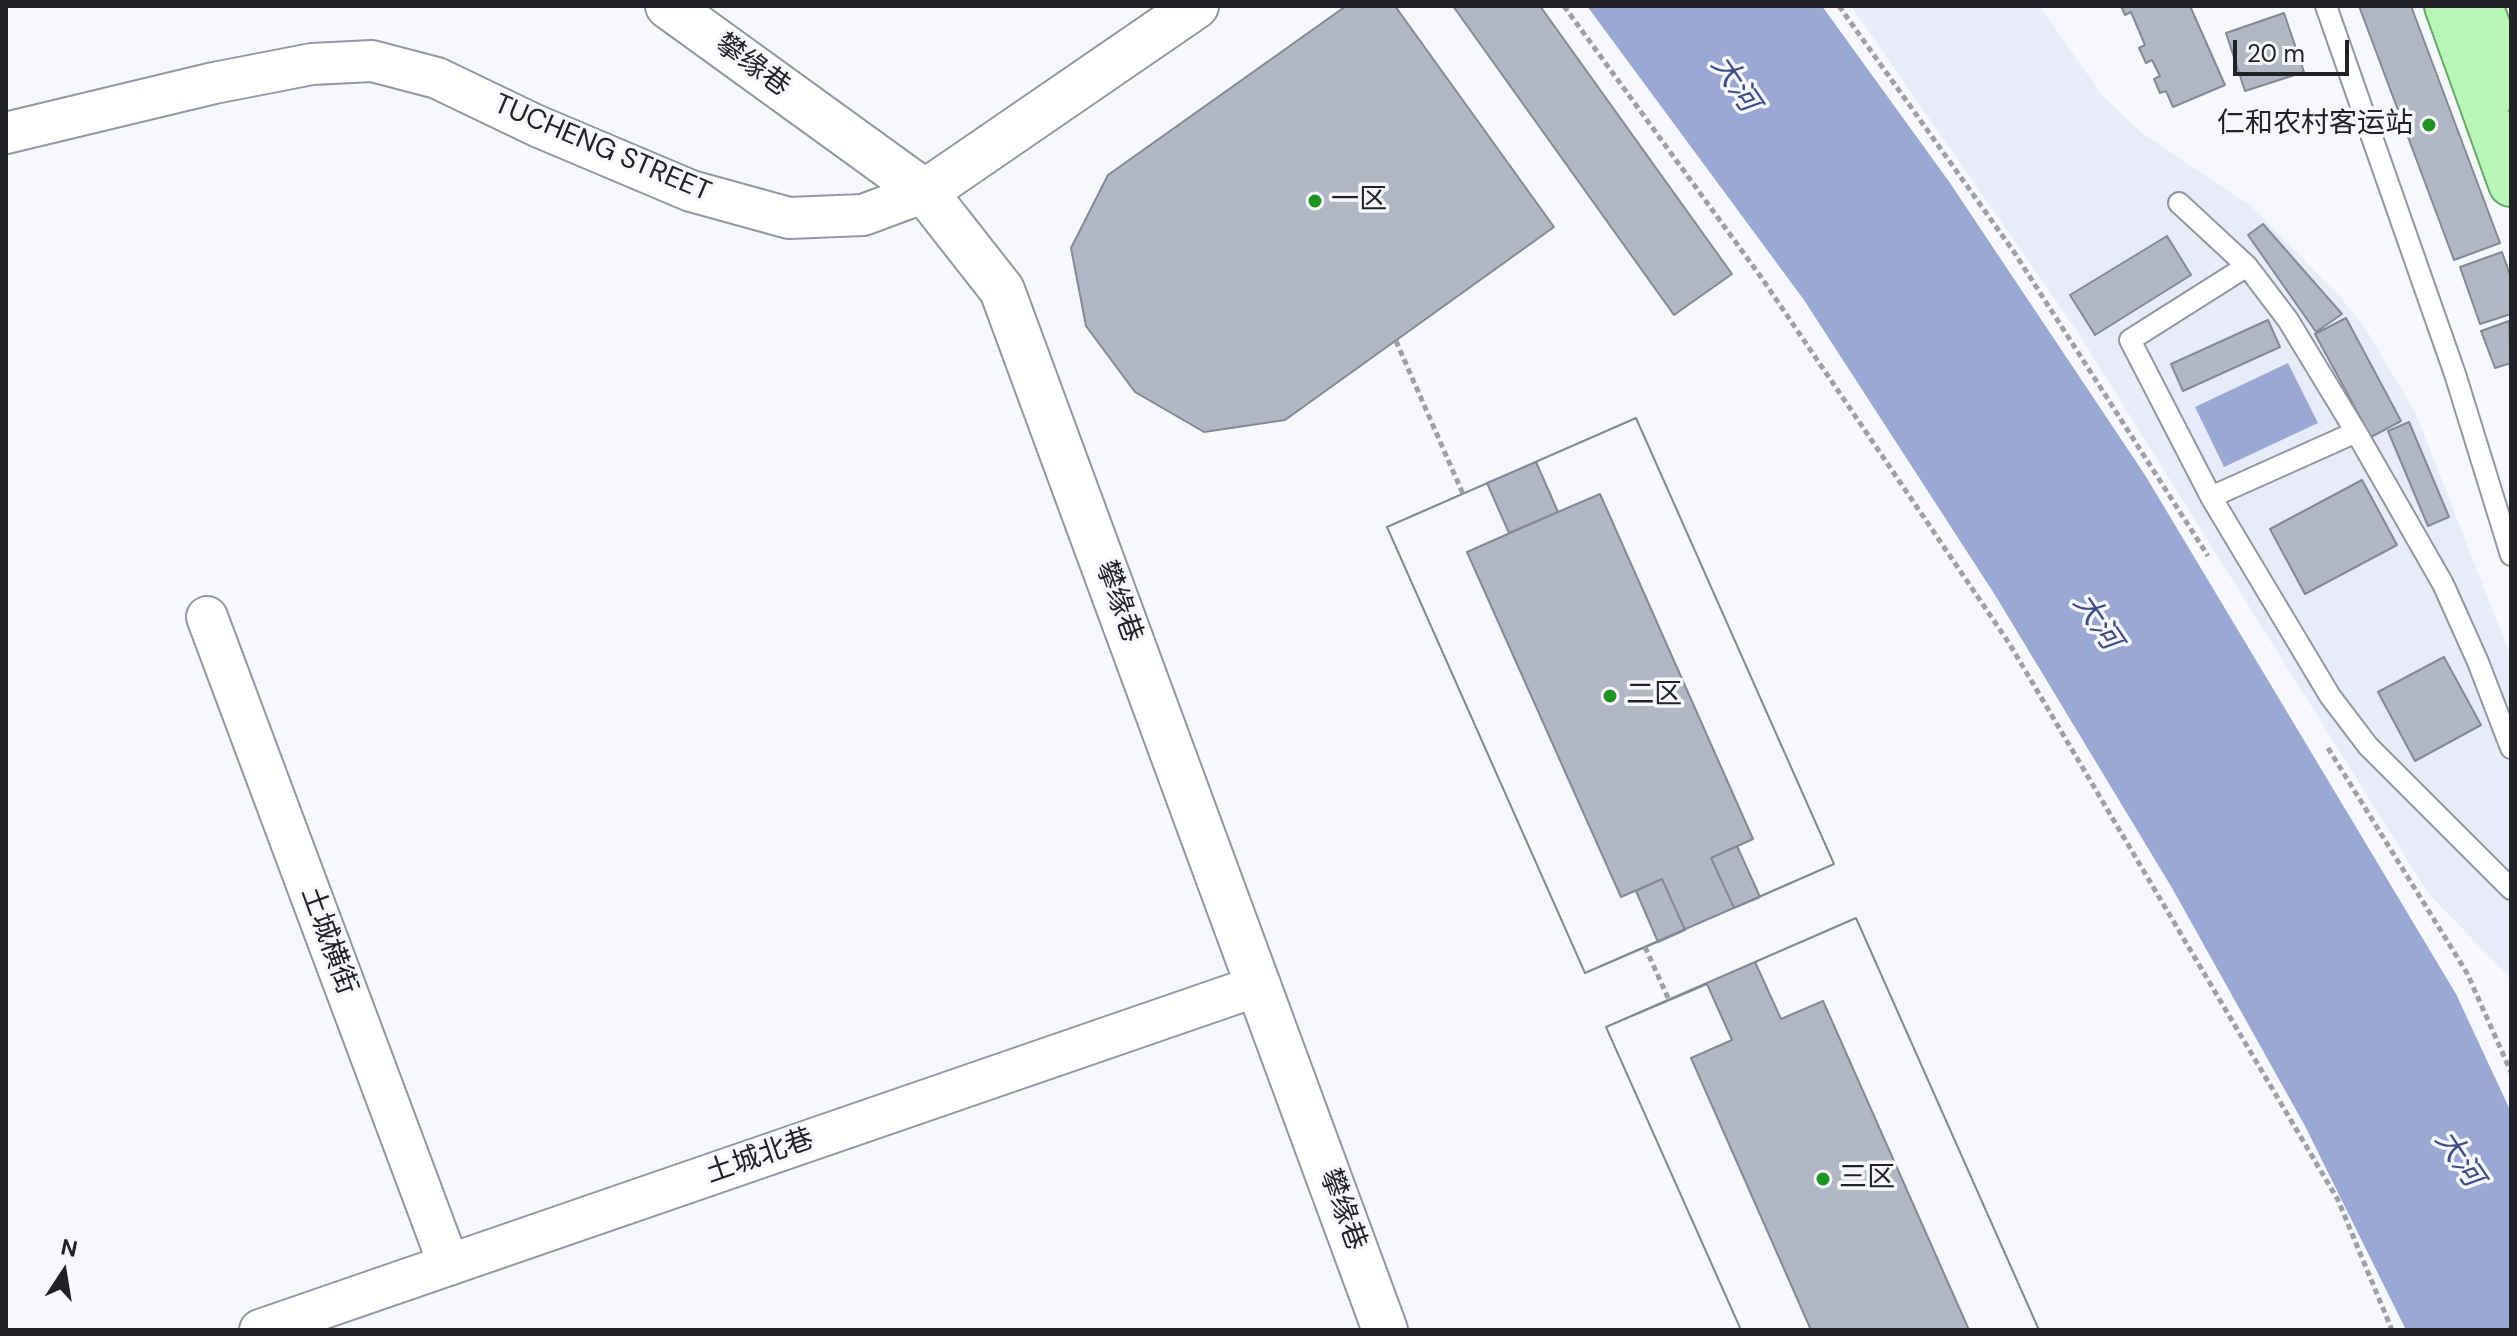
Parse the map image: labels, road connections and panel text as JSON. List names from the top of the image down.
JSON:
{
  "streets": {
    "street": [
      "攀缘巷",
      "TUCHENG STREET",
      "土城横街",
      "土城北巷"
    ]
  },
  "crossings": [
    ["攀缘巷", "TUCHENG STREET"],
    ["攀缘巷", "土城北巷"],
    ["土城横街", "土城北巷"]
  ],
  "water": ["大河"],
  "places": [
    "仁和农村客运站",
    "一区",
    "二区",
    "三区"
  ],
  "scale_bar": "20 m",
  "north": "top"
}
